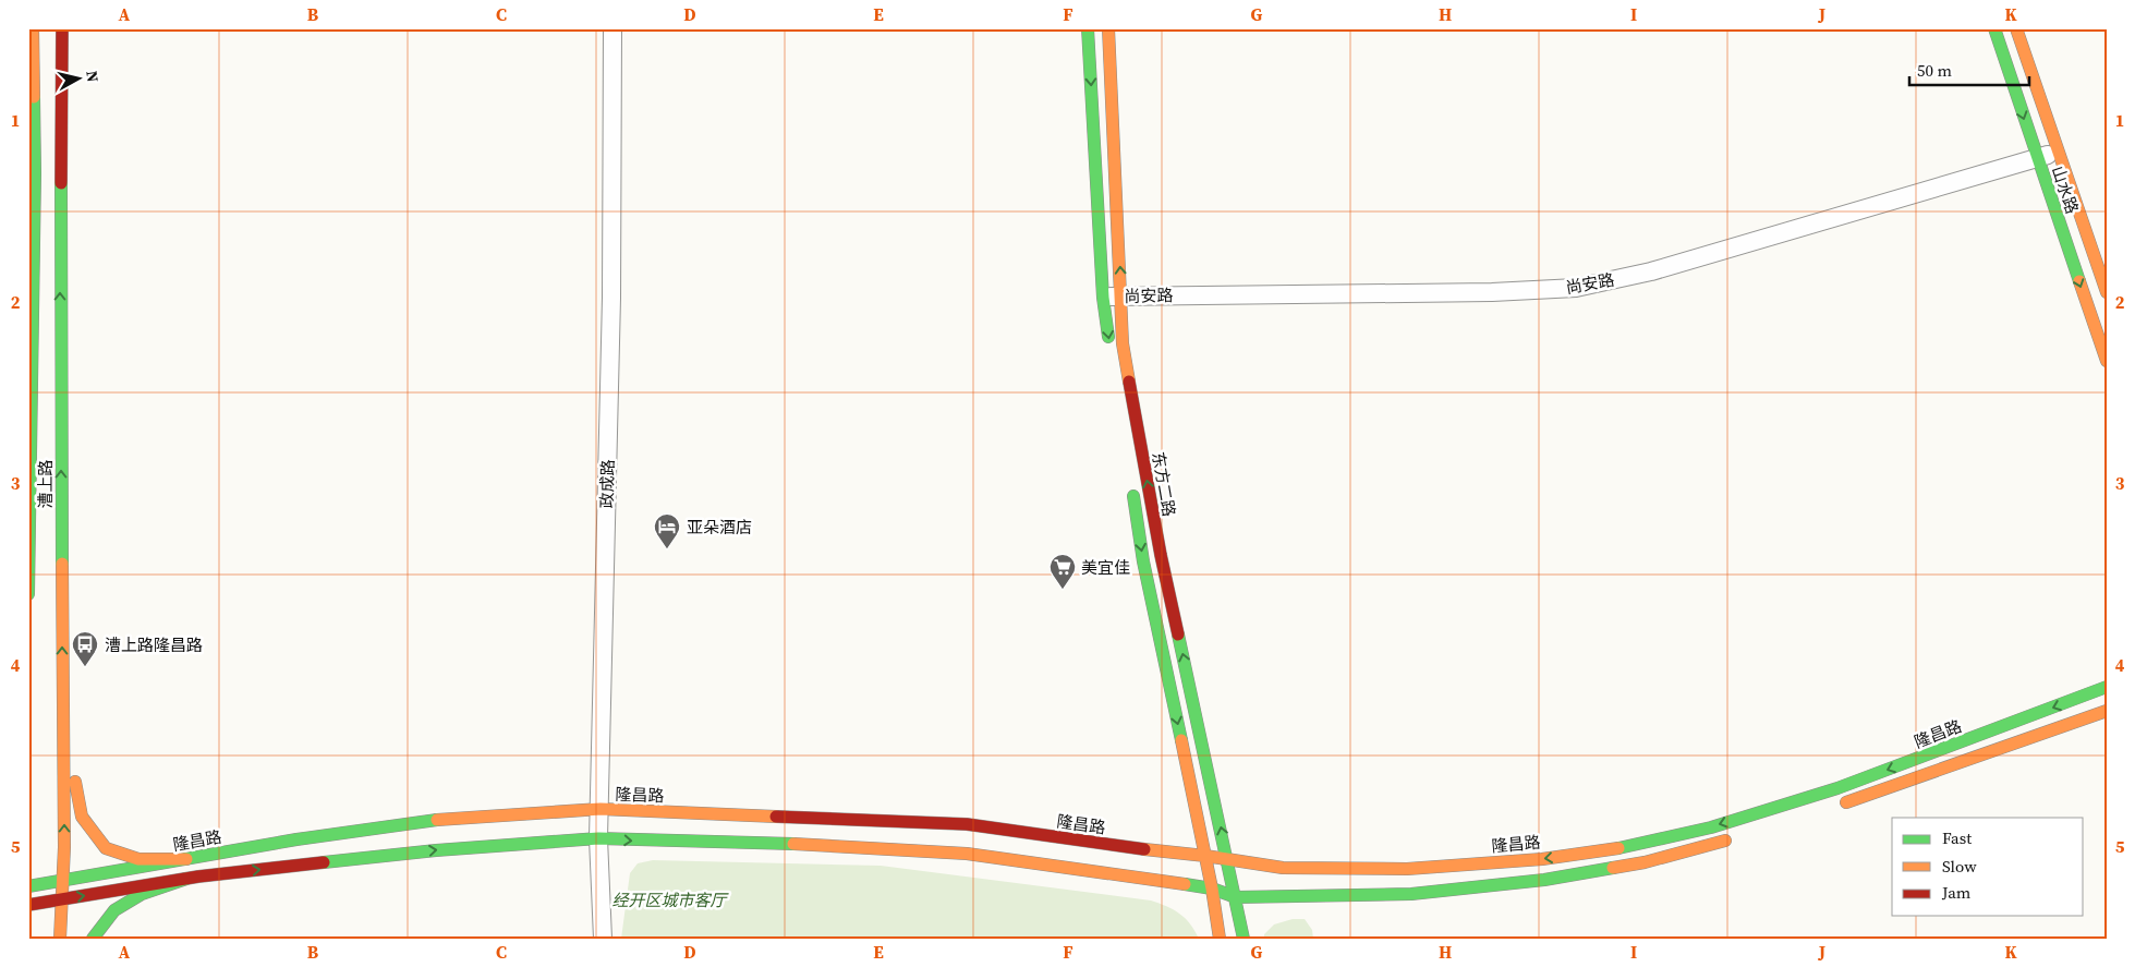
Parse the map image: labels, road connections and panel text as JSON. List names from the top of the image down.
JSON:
{
  "streets": {
    "street": [
      "山水路",
      "尚安路",
      "漕上路",
      "政成路",
      "东方二路",
      "隆昌路"
    ]
  },
  "crossings": [
    ["山水路", "尚安路"],
    ["尚安路", "东方二路"],
    ["漕上路", "隆昌路"],
    ["政成路", "隆昌路"],
    ["东方二路", "隆昌路"]
  ],
  "parks": ["经开区城市客厅"],
  "places": {
    "hotel": ["亚朵酒店"],
    "supermarket": ["美宜佳"],
    "bus stop": ["漕上路隆昌路"]
  },
  "legend": ["Fast", "Slow", "Jam"],
  "scale_bar": "50 m",
  "north": "right",
  "grid": {
    "columns": [
      "A",
      "B",
      "C",
      "D",
      "E",
      "F",
      "G",
      "H",
      "I",
      "J",
      "K"
    ],
    "rows": [
      "1",
      "2",
      "3",
      "4",
      "5"
    ]
  }
}
